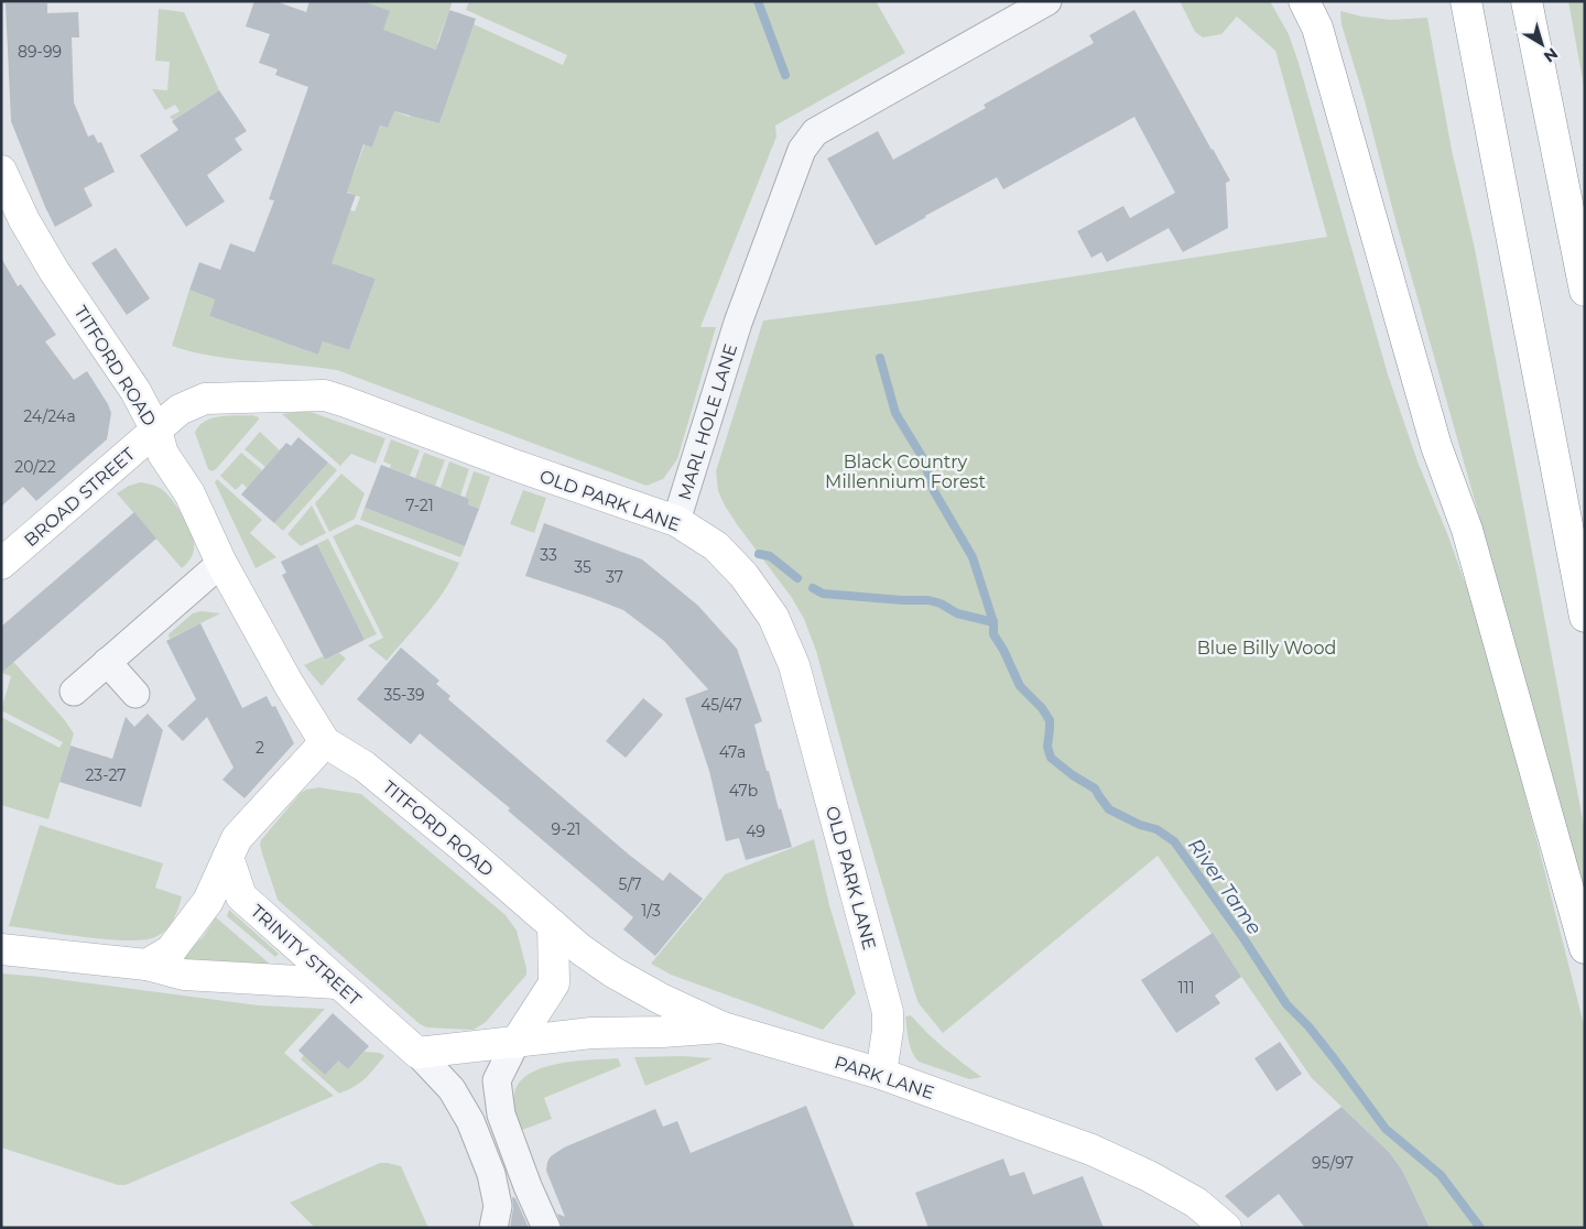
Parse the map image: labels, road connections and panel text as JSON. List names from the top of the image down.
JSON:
{
  "streets": {
    "main road": [
      "TITFORD ROAD",
      "BROAD STREET",
      "OLD PARK LANE",
      "TRINITY STREET",
      "PARK LANE"
    ],
    "street": ["MARL HOLE LANE"]
  },
  "crossings": [
    ["TITFORD ROAD", "BROAD STREET"],
    ["TITFORD ROAD", "OLD PARK LANE"],
    ["TITFORD ROAD", "PARK LANE"],
    ["MARL HOLE LANE", "OLD PARK LANE"],
    ["BROAD STREET", "OLD PARK LANE"],
    ["OLD PARK LANE", "PARK LANE"]
  ],
  "water": ["River Tame"],
  "parks": ["Black Country Millennium Forest", "Blue Billy Wood"],
  "house_numbers": [
    "89-99",
    "24/24a",
    "20/22",
    "7-21",
    "33",
    "35",
    "37",
    "35-39",
    "45/47",
    "2",
    "47a",
    "23-27",
    "47b",
    "9-21",
    "49",
    "5/7",
    "1/3",
    "111",
    "95/97"
  ],
  "north": "bottom right"
}
